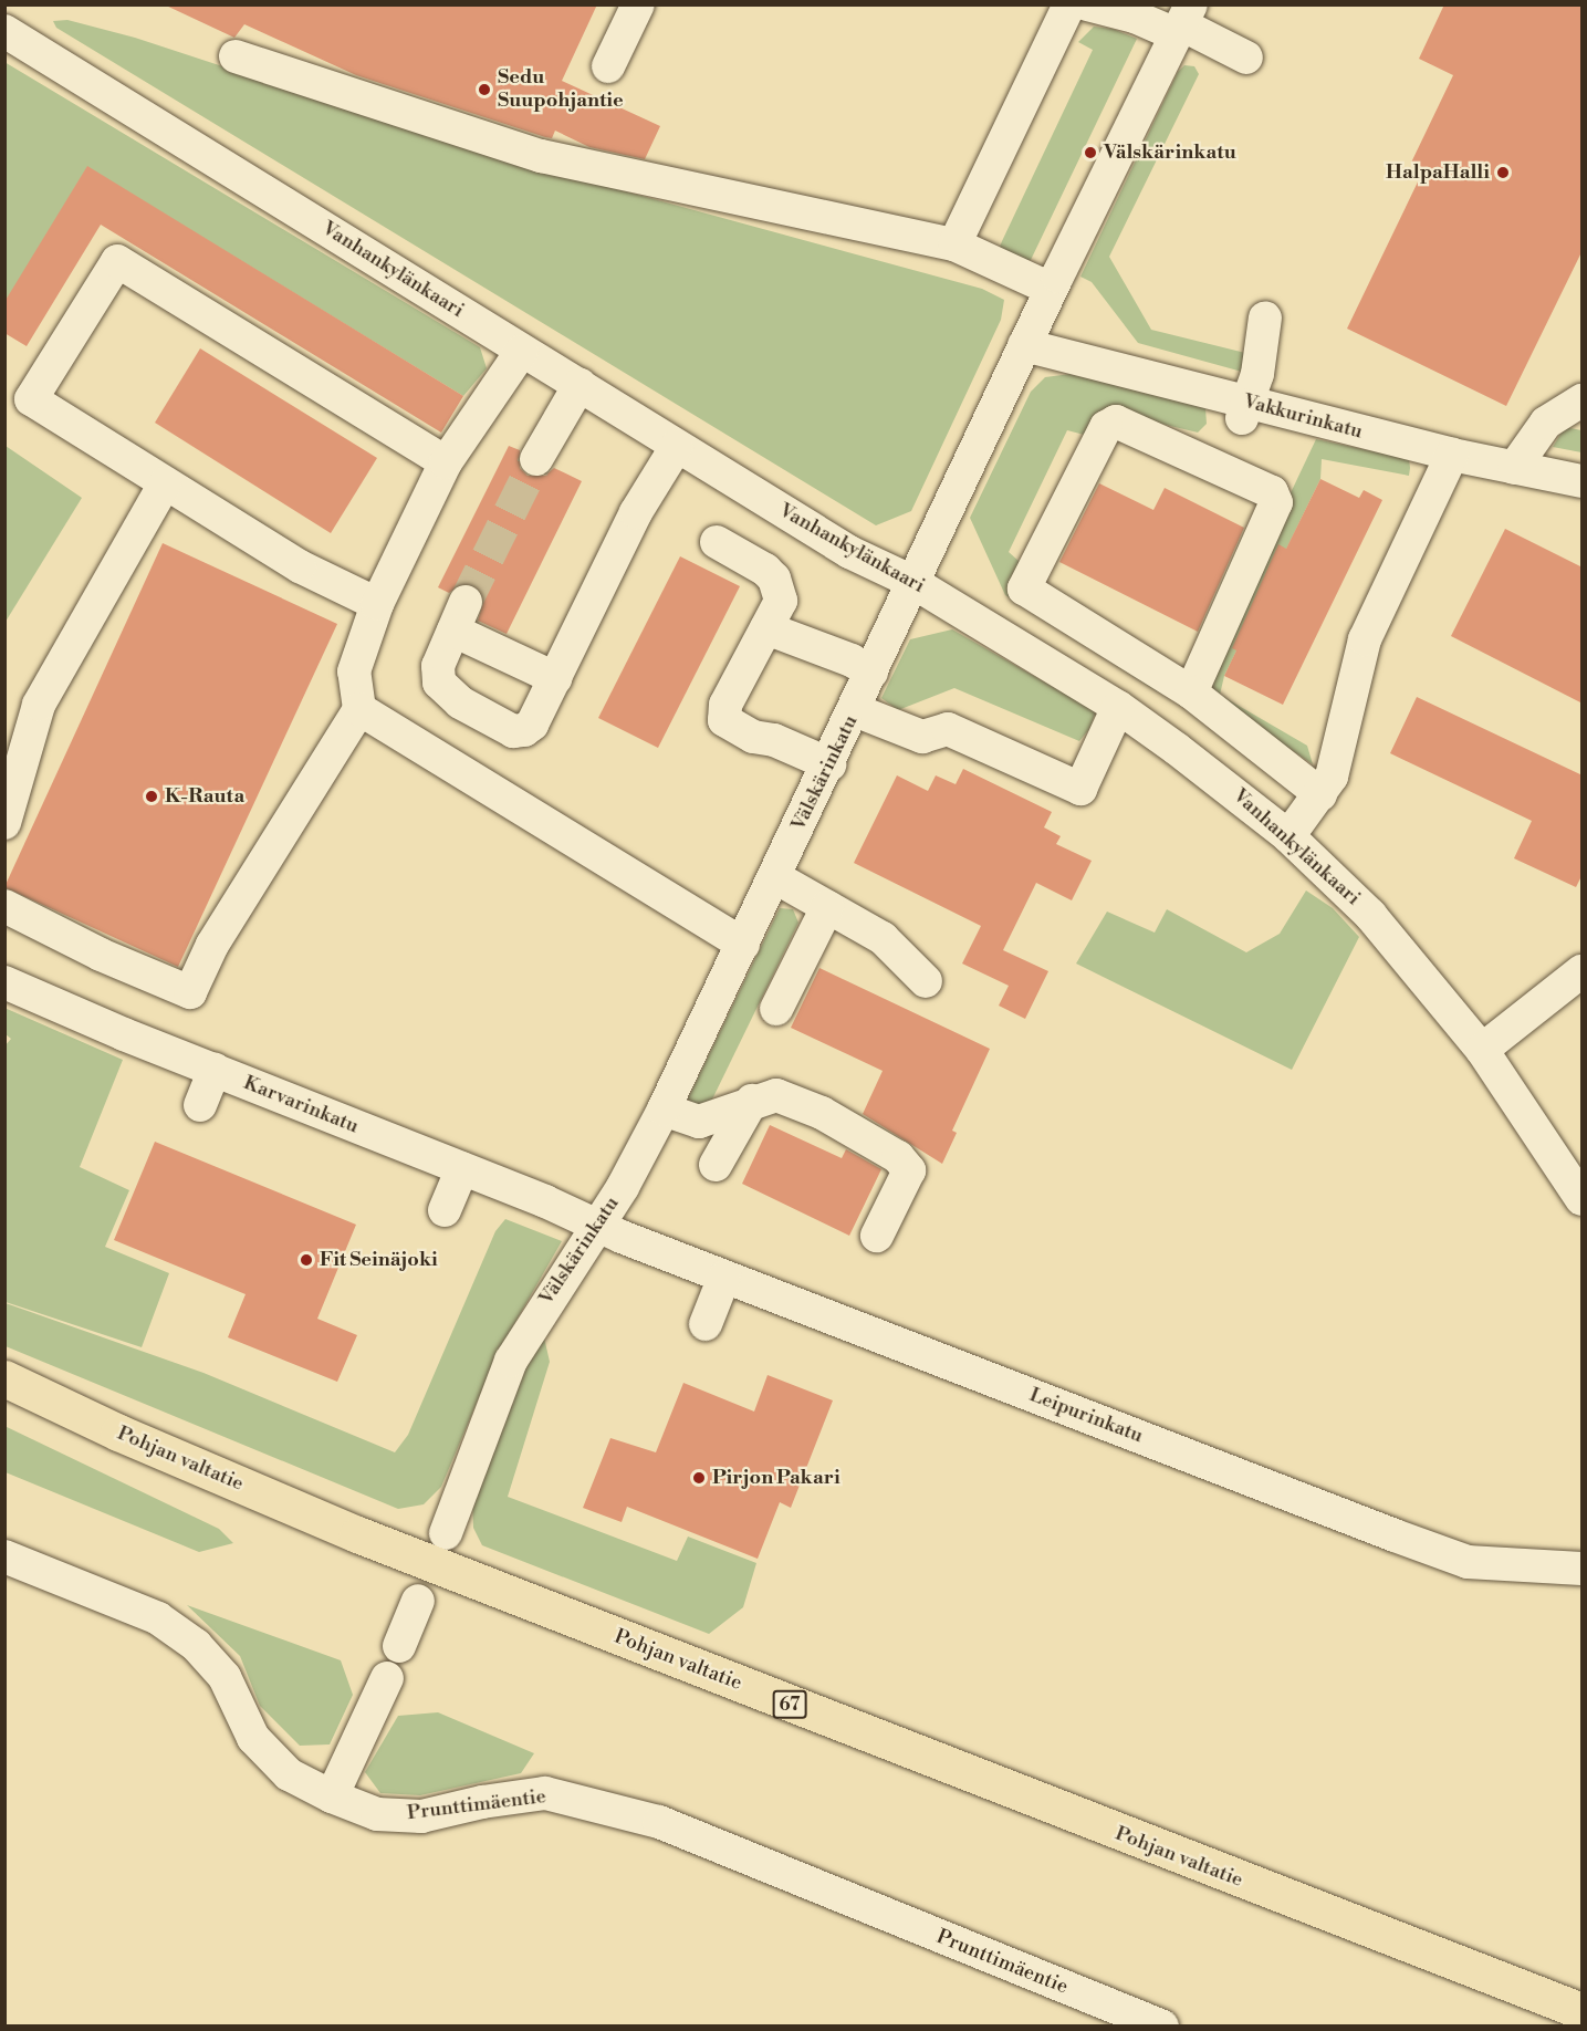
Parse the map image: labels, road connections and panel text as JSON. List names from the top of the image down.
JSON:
{
  "streets": {
    "main road": ["Pohjan valtatie", "67"],
    "street": [
      "Vanhankylänkaari",
      "Vakkurinkatu",
      "Välskärinkatu",
      "Karvarinkatu",
      "Leipurinkatu",
      "Prunttimäentie"
    ]
  },
  "crossings": [
    ["Vanhankylänkaari", "Välskärinkatu"],
    ["Vakkurinkatu", "Välskärinkatu"],
    ["Välskärinkatu", "Karvarinkatu"],
    ["Välskärinkatu", "Leipurinkatu"],
    ["Karvarinkatu", "Leipurinkatu"]
  ],
  "places": [
    "Sedu Suupohjantie",
    "Välskärinkatu",
    "HalpaHalli",
    "K-Rauta",
    "Fit Seinäjoki",
    "Pirjon Pakari"
  ]
}
